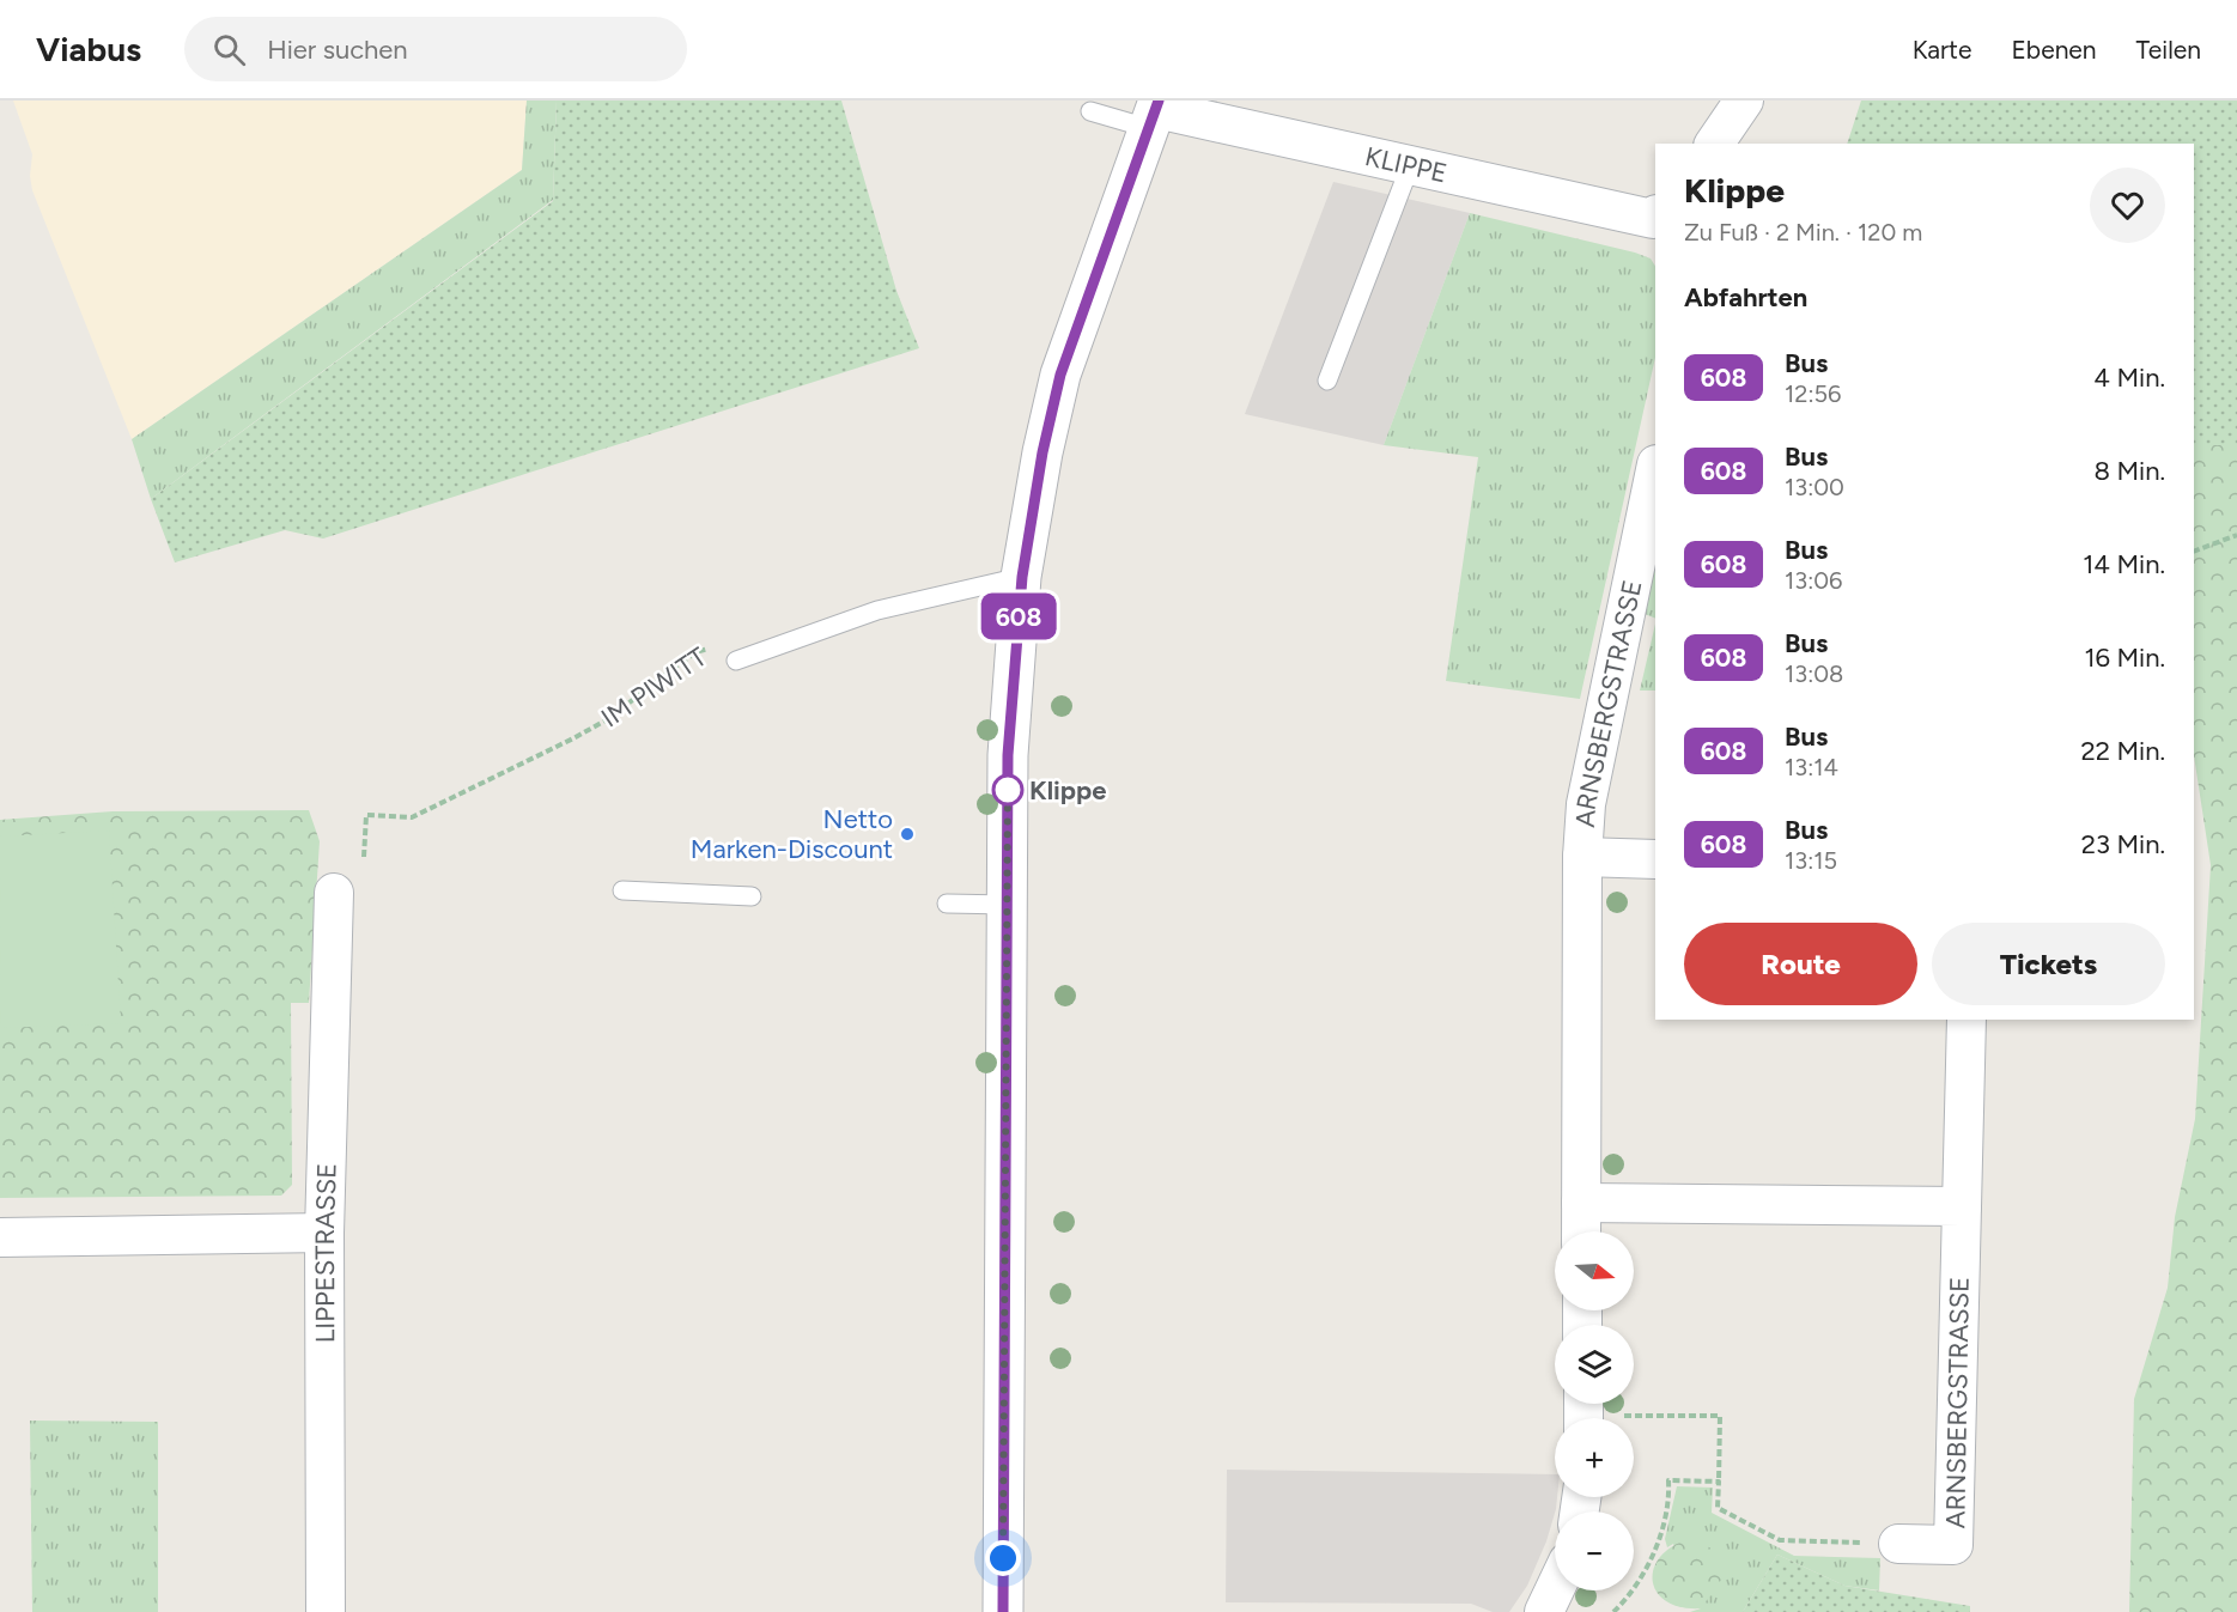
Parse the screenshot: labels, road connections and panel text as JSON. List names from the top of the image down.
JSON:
{
  "streets": {
    "street": ["KLIPPE", "ARNSBERGSTRASSE", "LIPPESTRASSE"],
    "lane": ["IM PIWITT"]
  },
  "places": ["Klippe", "Netto Marken-Discount"],
  "lines": ["bus line 608"],
  "north": "right",
  "page": {
    "header": "Viabus",
    "search": "Hier suchen",
    "nav": ["Karte", "Ebenen", "Teilen"],
    "on_map": "608",
    "heading": [
      ["Klippe", "Zu Fuß · 2 Min. · 120 m"],
      "Abfahrten"
    ],
    "list": [
      {
        "mark": "608",
        "name": "Bus",
        "note": "12:56",
        "value": "4 Min."
      },
      {
        "mark": "608",
        "name": "Bus",
        "note": "13:00",
        "value": "8 Min."
      },
      {
        "mark": "608",
        "name": "Bus",
        "note": "13:06",
        "value": "14 Min."
      },
      {
        "mark": "608",
        "name": "Bus",
        "note": "13:08",
        "value": "16 Min."
      },
      {
        "mark": "608",
        "name": "Bus",
        "note": "13:14",
        "value": "22 Min."
      },
      {
        "mark": "608",
        "name": "Bus",
        "note": "13:15",
        "value": "23 Min."
      }
    ],
    "buttons": ["Route", "Tickets"],
    "map_buttons": ["+", "−"]
  }
}
